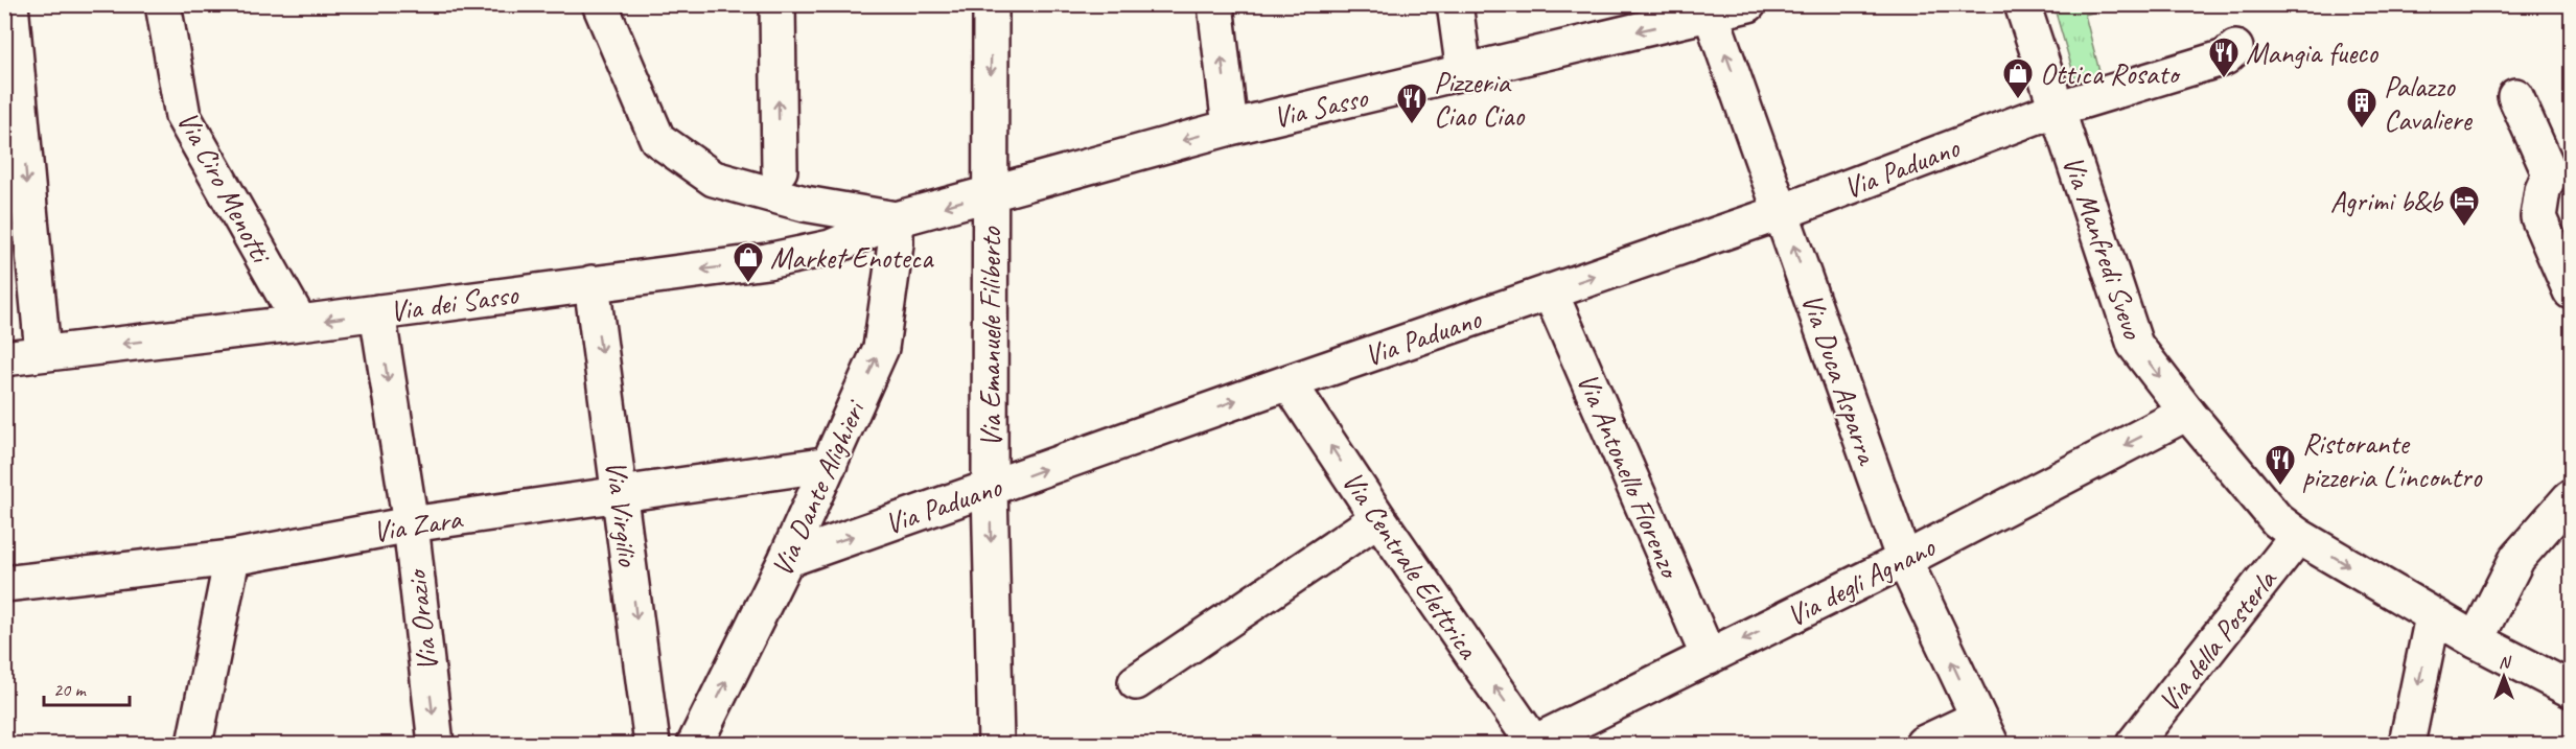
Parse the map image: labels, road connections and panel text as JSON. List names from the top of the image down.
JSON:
{
  "streets": {
    "street": [
      "Via Sasso",
      "Via Paduano",
      "Via Ciro Menotti",
      "Via Manfredi Svevo",
      "Via dei Sasso",
      "Via Emanuele Filiberto",
      "Via Duca Asparra",
      "Via Antonello Florenzo",
      "Via Dante Alighieri",
      "Via Virgilio",
      "Via Zara",
      "Via Centrale Elettrica",
      "Via degli Agnano",
      "Via Orazio",
      "Via della Posterla"
    ]
  },
  "crossings": [
    ["Via Sasso", "Via dei Sasso"],
    ["Via Sasso", "Via Emanuele Filiberto"],
    ["Via Sasso", "Via Duca Asparra"],
    ["Via Sasso", "Via Dante Alighieri"],
    ["Via Paduano", "Via Manfredi Svevo"],
    ["Via Paduano", "Via Emanuele Filiberto"],
    ["Via Paduano", "Via Duca Asparra"],
    ["Via Paduano", "Via Antonello Florenzo"],
    ["Via Paduano", "Via Dante Alighieri"],
    ["Via Paduano", "Via Centrale Elettrica"],
    ["Via Ciro Menotti", "Via dei Sasso"],
    ["Via Manfredi Svevo", "Via degli Agnano"],
    ["Via Manfredi Svevo", "Via della Posterla"],
    ["Via dei Sasso", "Via Dante Alighieri"],
    ["Via dei Sasso", "Via Virgilio"],
    ["Via dei Sasso", "Via Orazio"],
    ["Via Duca Asparra", "Via degli Agnano"],
    ["Via Antonello Florenzo", "Via degli Agnano"],
    ["Via Dante Alighieri", "Via Zara"],
    ["Via Virgilio", "Via Zara"],
    ["Via Zara", "Via Orazio"],
    ["Via Centrale Elettrica", "Via degli Agnano"]
  ],
  "one_way": [
    "Via Sasso",
    "Via Manfredi Svevo",
    "Via dei Sasso",
    "Via Duca Asparra",
    "Via Dante Alighieri",
    "Via Virgilio",
    "Via Centrale Elettrica",
    "Via degli Agnano"
  ],
  "places": {
    "restaurant": ["Mangia fueco", "Pizzeria Ciao Ciao", "Ristorante pizzeria L'incontro"],
    "shop": ["Ottica Rosato", "Market Enoteca"],
    "building": ["Palazzo Cavaliere"],
    "hotel": ["Agrimi b&b"]
  },
  "scale_bar": "20 m",
  "north": "top"
}
